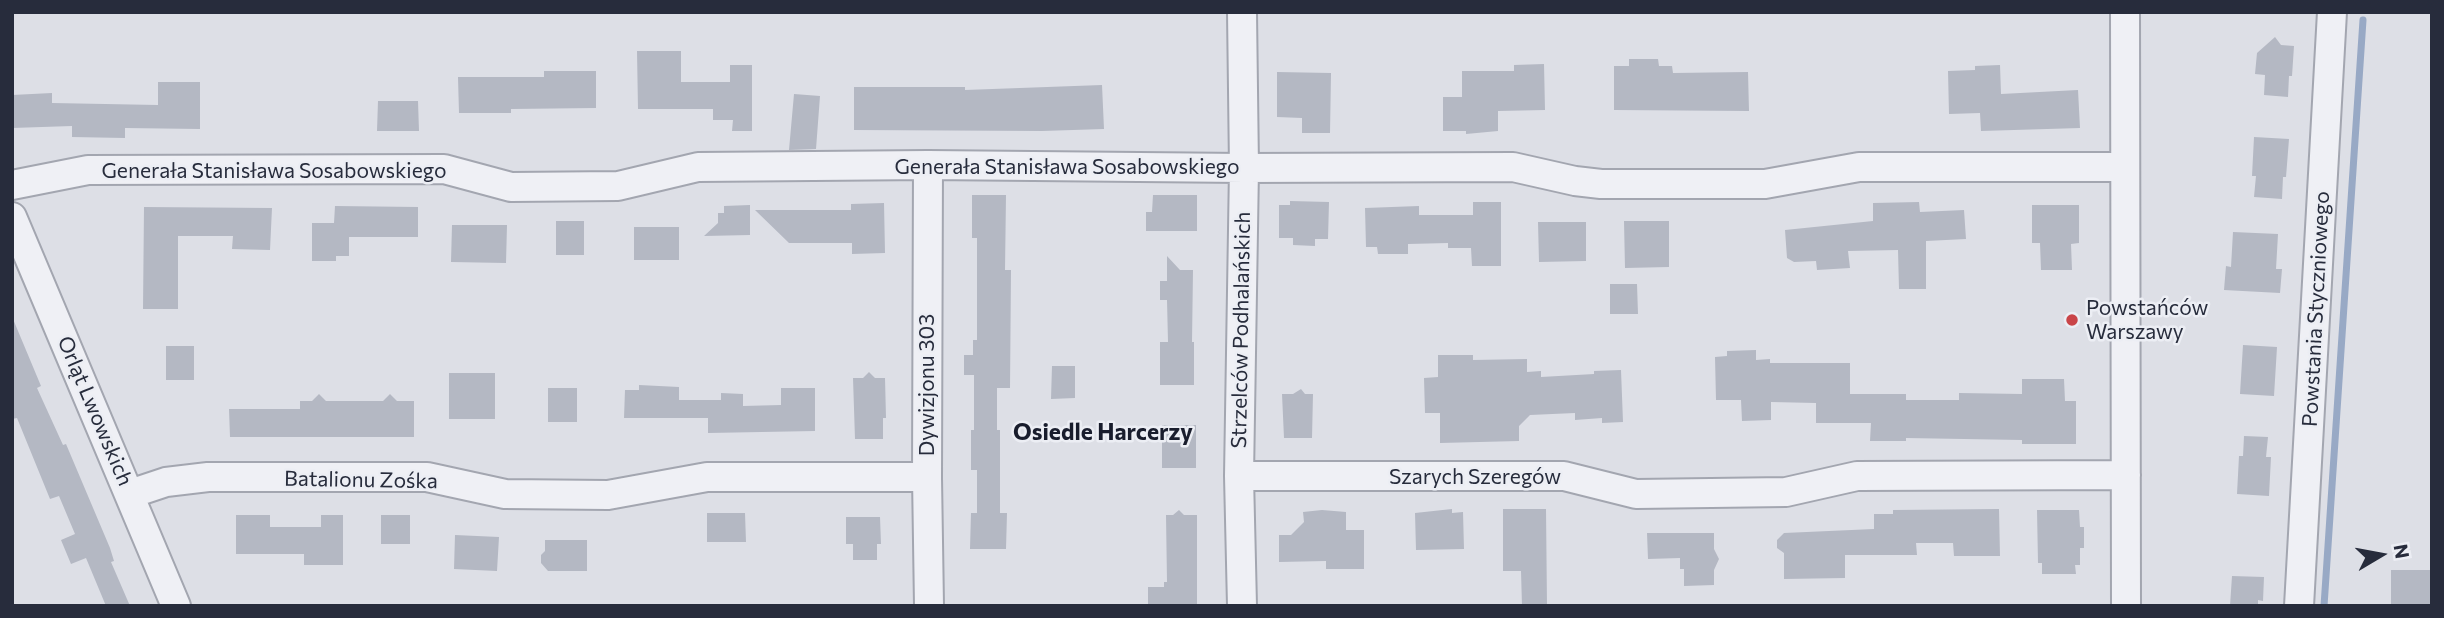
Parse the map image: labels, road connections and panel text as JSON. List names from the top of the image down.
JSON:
{
  "streets": {
    "street": [
      "Generała Stanisława Sosabowskiego",
      "Powstania Styczniowego",
      "Strzelców Podhalańskich",
      "Dywizjonu 303",
      "Orląt Lwowskich",
      "Szarych Szeregów",
      "Batalionu Zośka"
    ]
  },
  "crossings": [
    ["Generała Stanisława Sosabowskiego", "Strzelców Podhalańskich"],
    ["Generała Stanisława Sosabowskiego", "Dywizjonu 303"],
    ["Strzelców Podhalańskich", "Szarych Szeregów"],
    ["Dywizjonu 303", "Batalionu Zośka"],
    ["Orląt Lwowskich", "Batalionu Zośka"]
  ],
  "districts": ["Osiedle Harcerzy"],
  "places": ["Powstańców Warszawy"],
  "north": "right"
}
